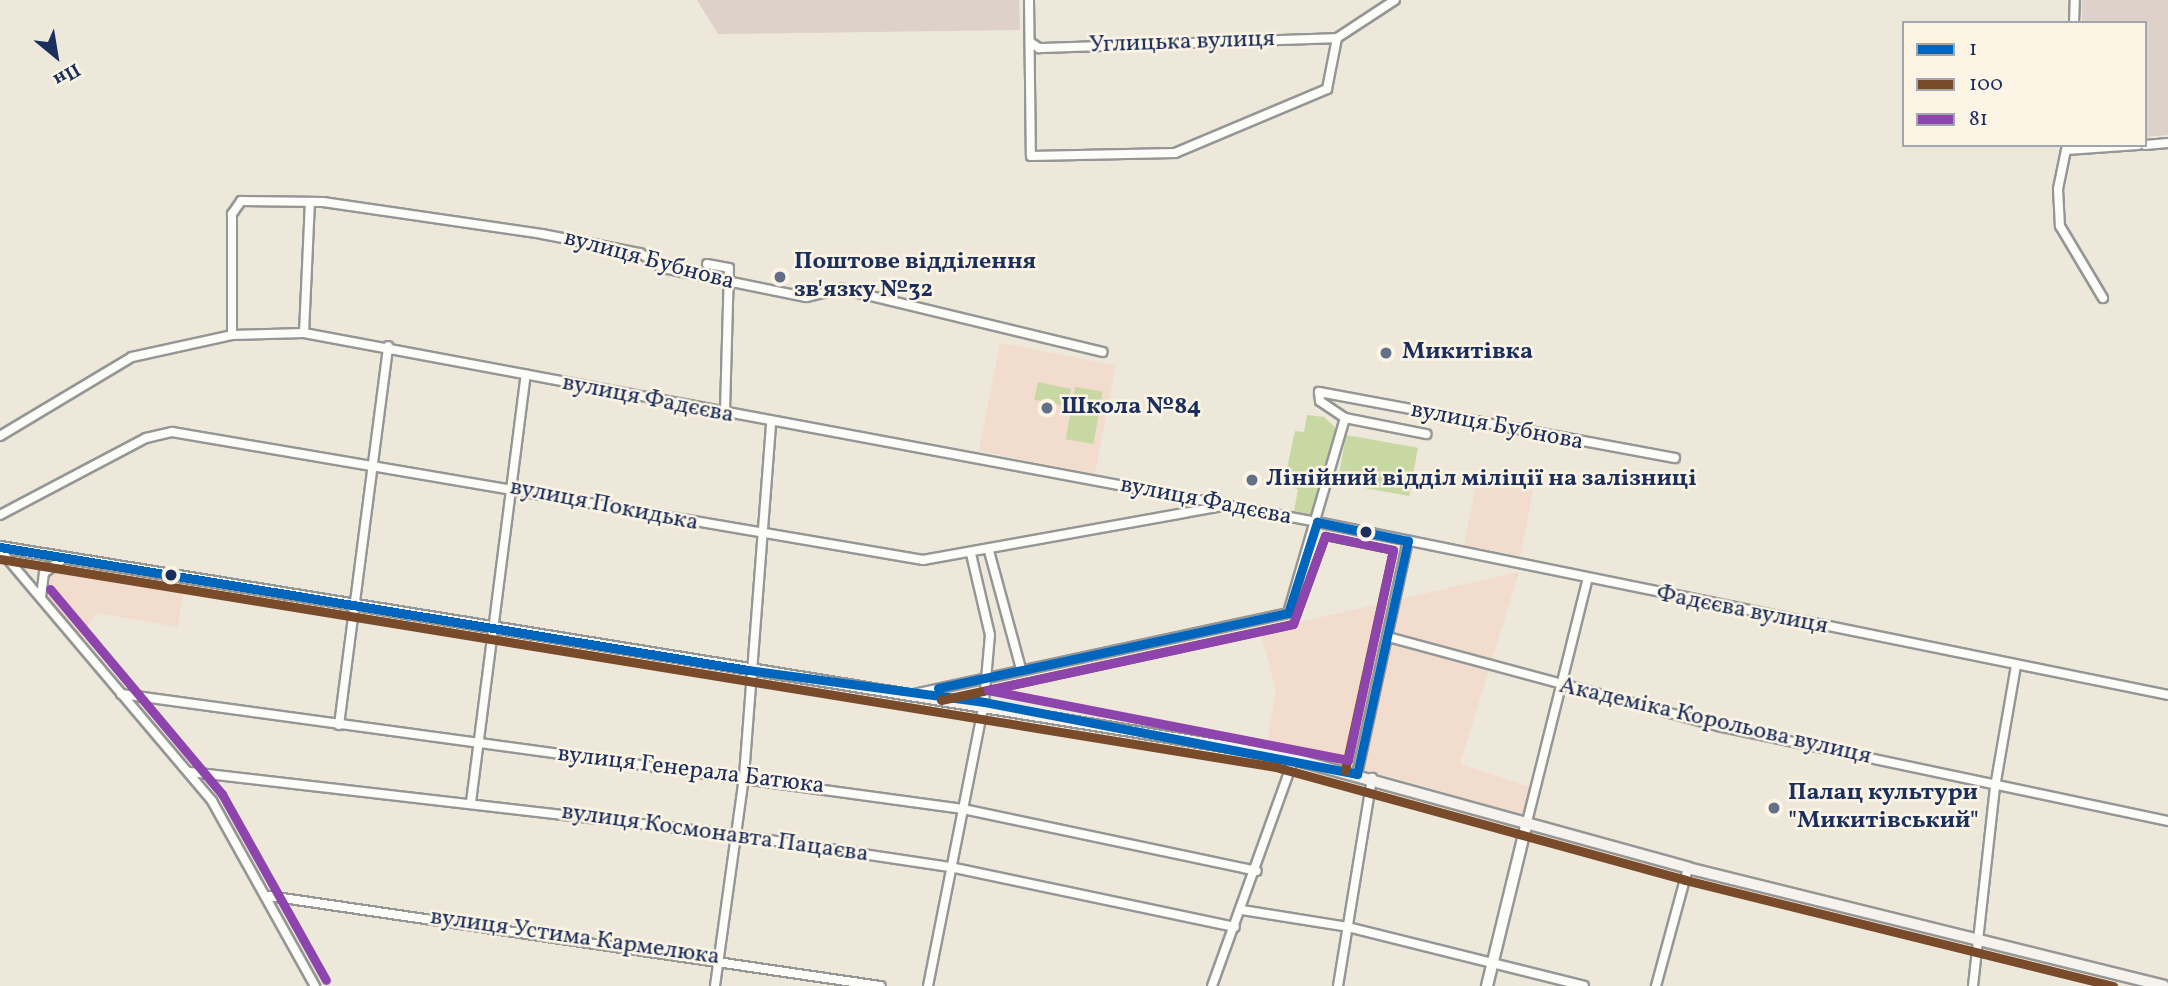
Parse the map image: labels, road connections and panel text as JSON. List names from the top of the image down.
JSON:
{
  "streets": {
    "street": [
      "Углицька вулиця",
      "вулиця Бубнова",
      "вулиця Фадєєва",
      "вулиця Покидька",
      "Фадєєва вулиця",
      "Академіка Корольова вулиця",
      "вулиця Генерала Батюка",
      "вулиця Космонавта Пацаєва",
      "вулиця Устима Кармелюка"
    ]
  },
  "crossings": [
    ["вулиця Бубнова", "вулиця Фадєєва"],
    ["вулиця Фадєєва", "вулиця Покидька"],
    ["вулиця Фадєєва", "Фадєєва вулиця"]
  ],
  "places": [
    "Поштове відділення зв'язку №32",
    "Микитівка",
    "Школа №84",
    "Лінійний відділ міліції на залізниці",
    "Палац культури \"Микитівський\""
  ],
  "lines": ["transit line 1", "transit line 100", "transit line 81"],
  "legend": ["1", "100", "81"],
  "north": "bottom right"
}
